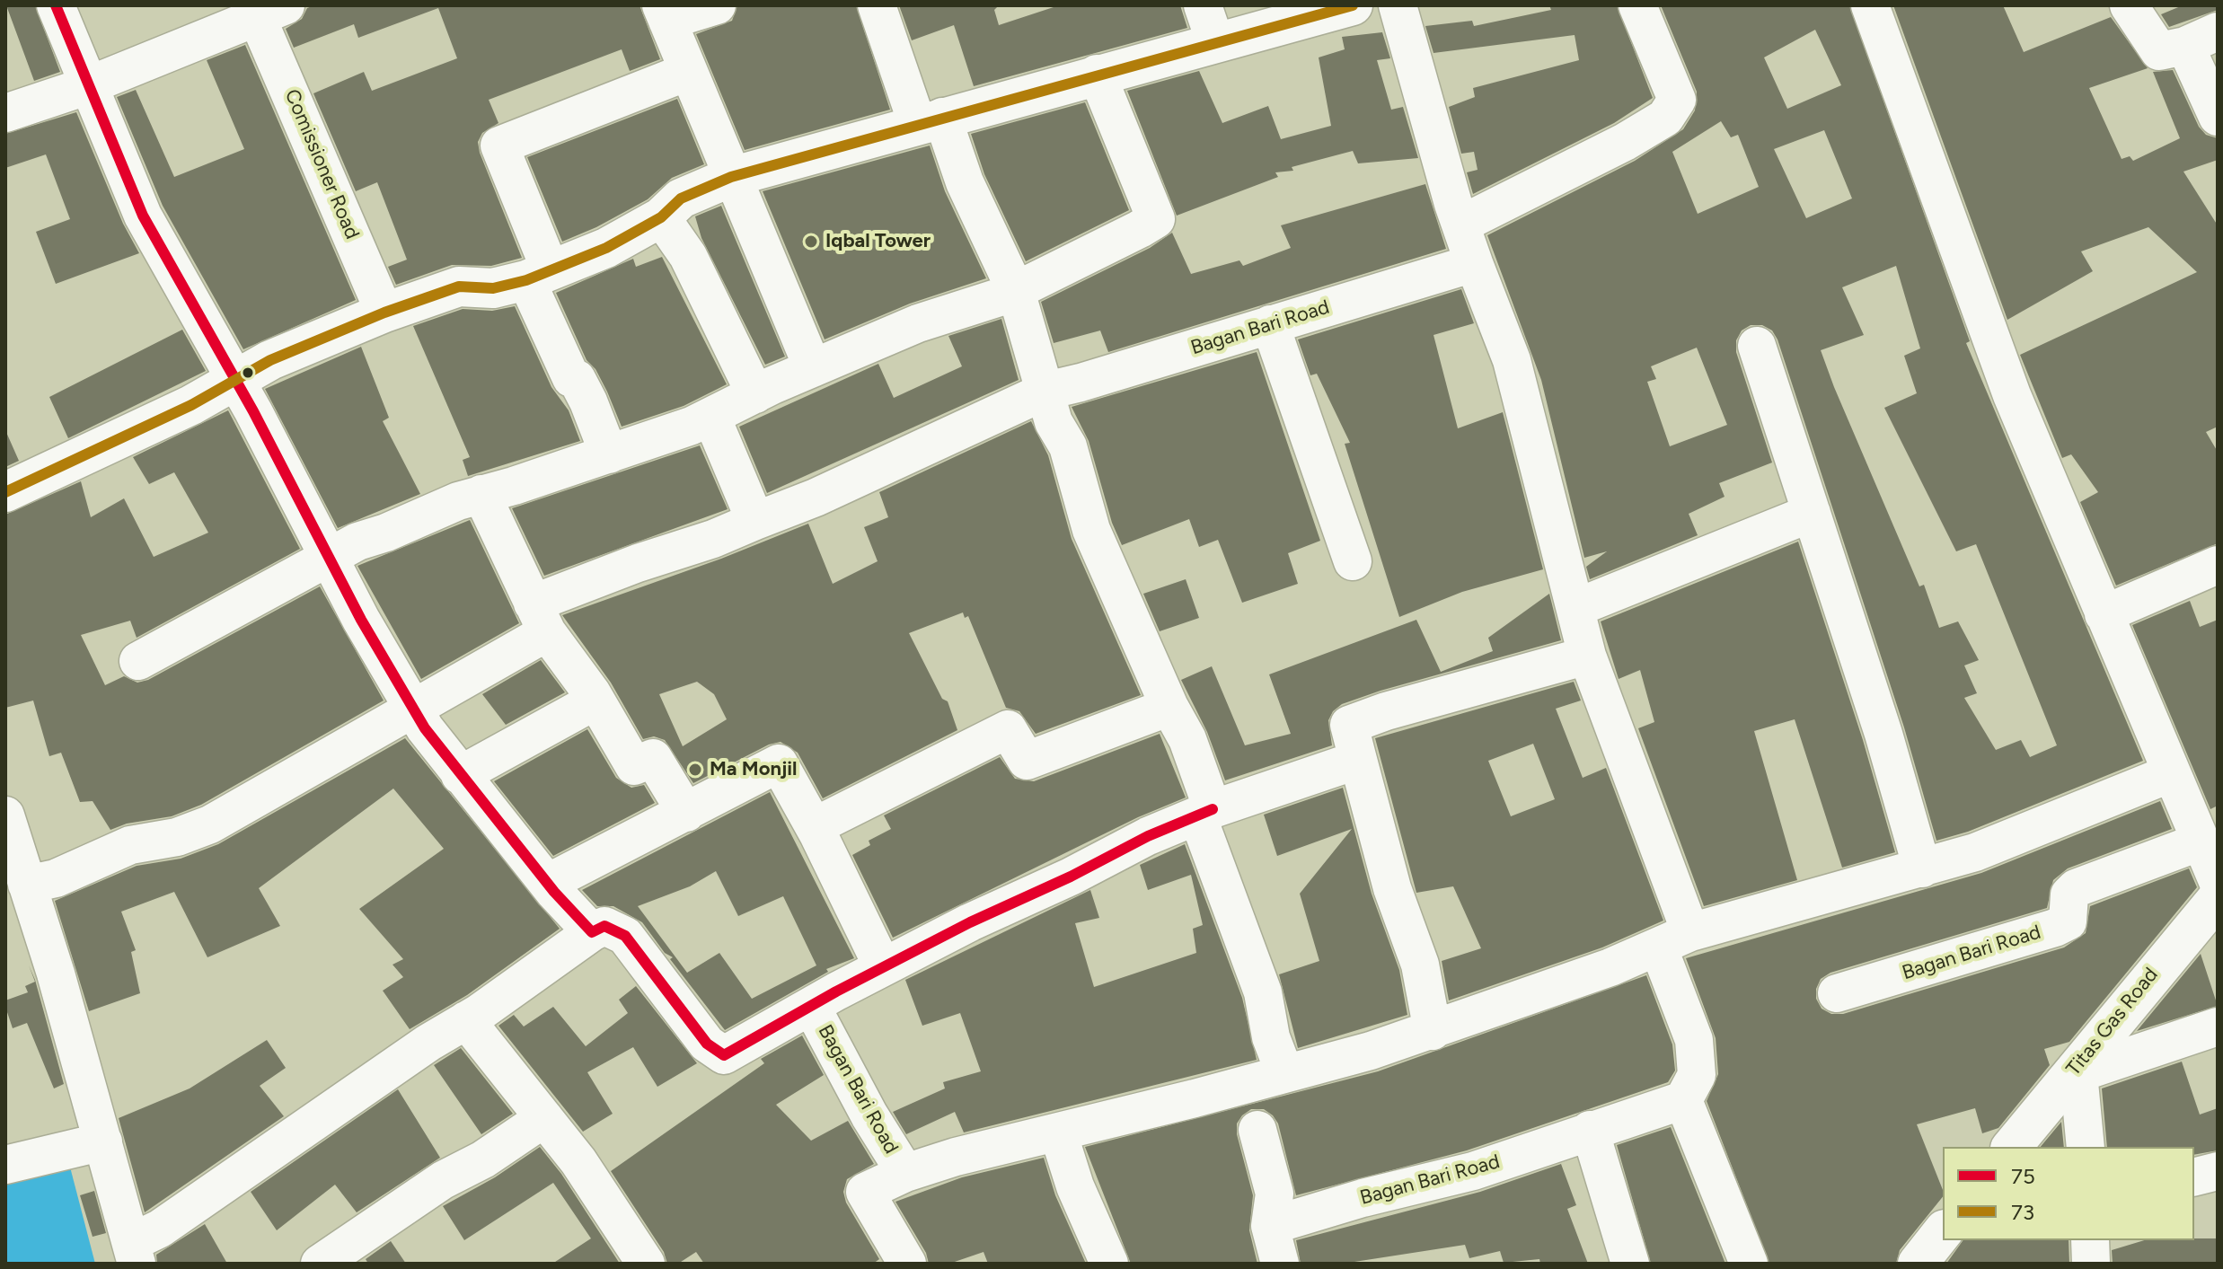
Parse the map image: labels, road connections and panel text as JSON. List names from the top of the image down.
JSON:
{
  "streets": {
    "street": ["Comissioner Road", "Bagan Bari Road", "Titas Gas Road"]
  },
  "places": ["Iqbal Tower", "Ma Monjil"],
  "lines": ["transit line 75", "transit line 73"],
  "legend": ["75", "73"]
}
